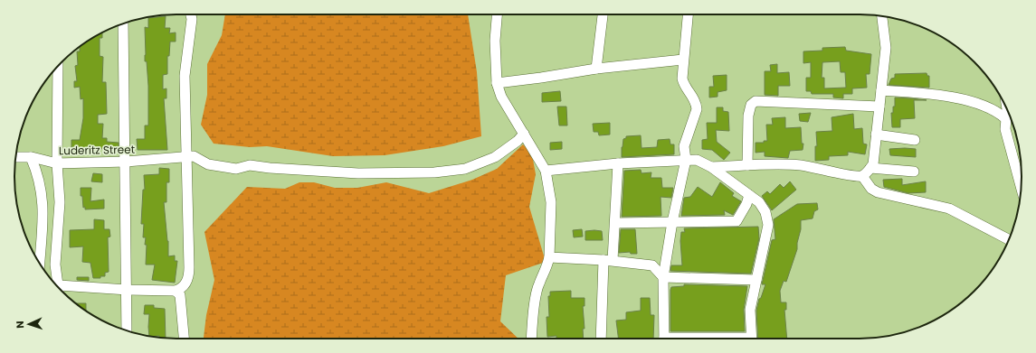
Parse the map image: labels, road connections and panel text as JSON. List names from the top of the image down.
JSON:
{
  "streets": {
    "street": ["Luderitz Street"]
  },
  "north": "left"
}
